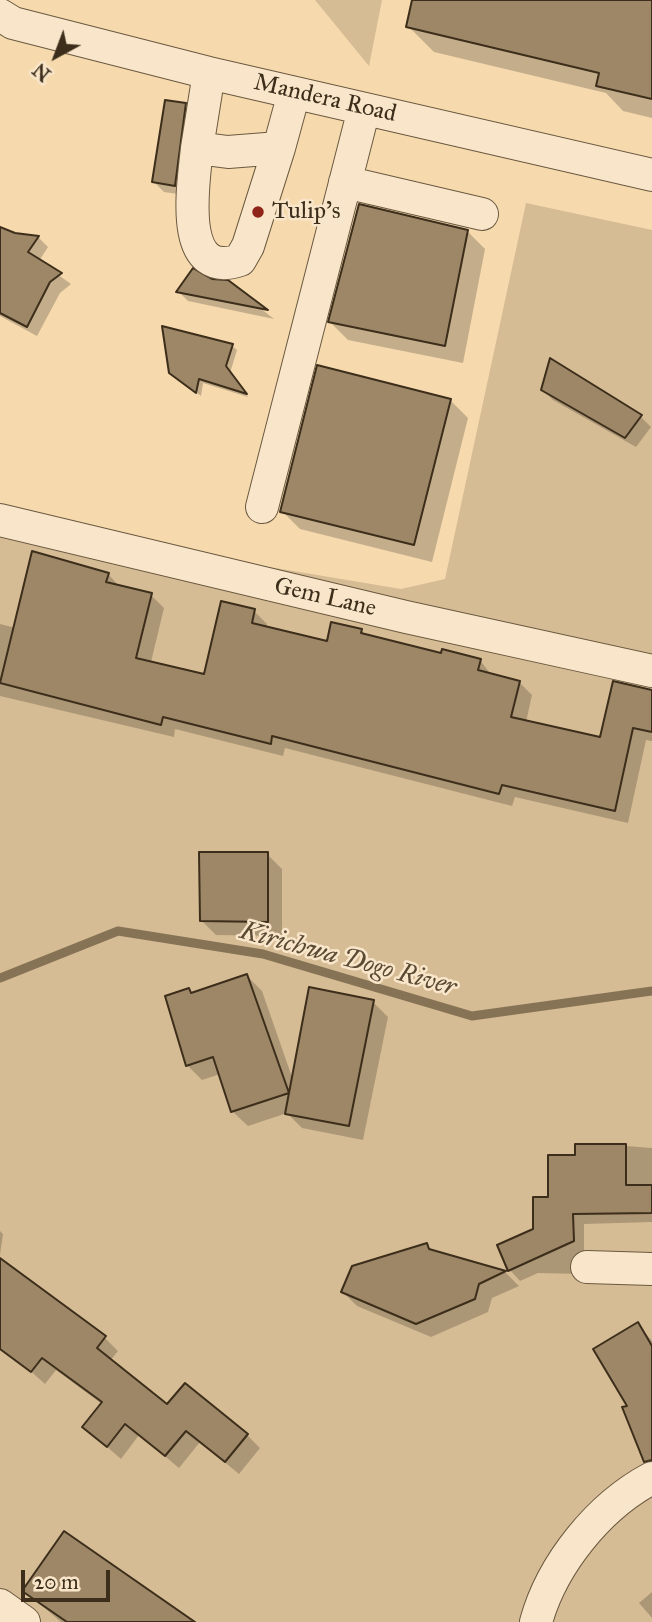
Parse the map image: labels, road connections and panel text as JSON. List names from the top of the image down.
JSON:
{
  "streets": {
    "street": ["Mandera Road", "Gem Lane"]
  },
  "water": ["Kirichwa Dogo River"],
  "places": ["Tulip's"],
  "scale_bar": "20 m",
  "north": "bottom left"
}
